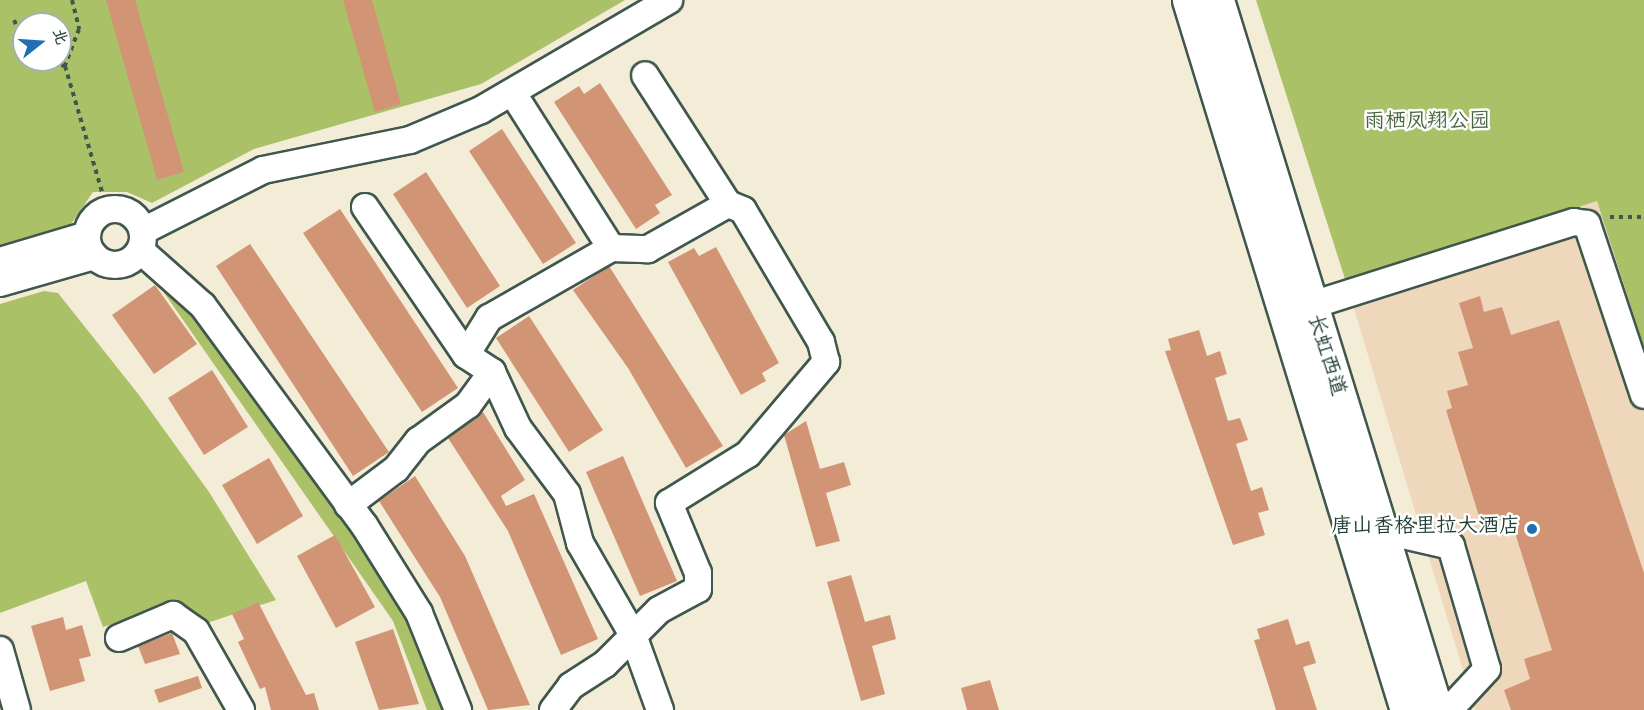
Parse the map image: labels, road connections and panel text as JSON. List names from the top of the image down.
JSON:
{
  "streets": {
    "main road": ["长虹西道"]
  },
  "parks": ["雨栖凤翔公园"],
  "places": ["唐山香格里拉大酒店"],
  "north": "right"
}
